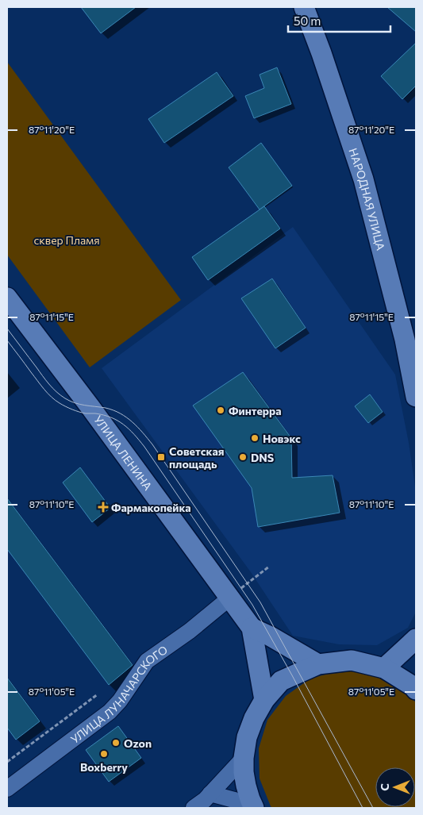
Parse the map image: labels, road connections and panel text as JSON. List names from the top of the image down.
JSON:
{
  "streets": {
    "main road": ["НАРОДНАЯ УЛИЦА", "УЛИЦА ЛЕНИНА"],
    "street": ["УЛИЦА ЛУНАЧАРСКОГО"]
  },
  "crossings": [
    ["УЛИЦА ЛЕНИНА", "УЛИЦА ЛУНАЧАРСКОГО"]
  ],
  "parks": ["сквер Пламя"],
  "places": {
    "other": [
      "Финтерра",
      "Новэкс",
      "DNS",
      "Ozon",
      "Boxberry"
    ],
    "transit": ["Советская площадь"],
    "health": ["Фармакопейка"]
  },
  "scale_bar": "50 m",
  "north": "left",
  "coordinates": [
    "87°11'20\"E",
    "87°11'15\"E",
    "87°11'10\"E",
    "87°11'05\"E"
  ]
}
